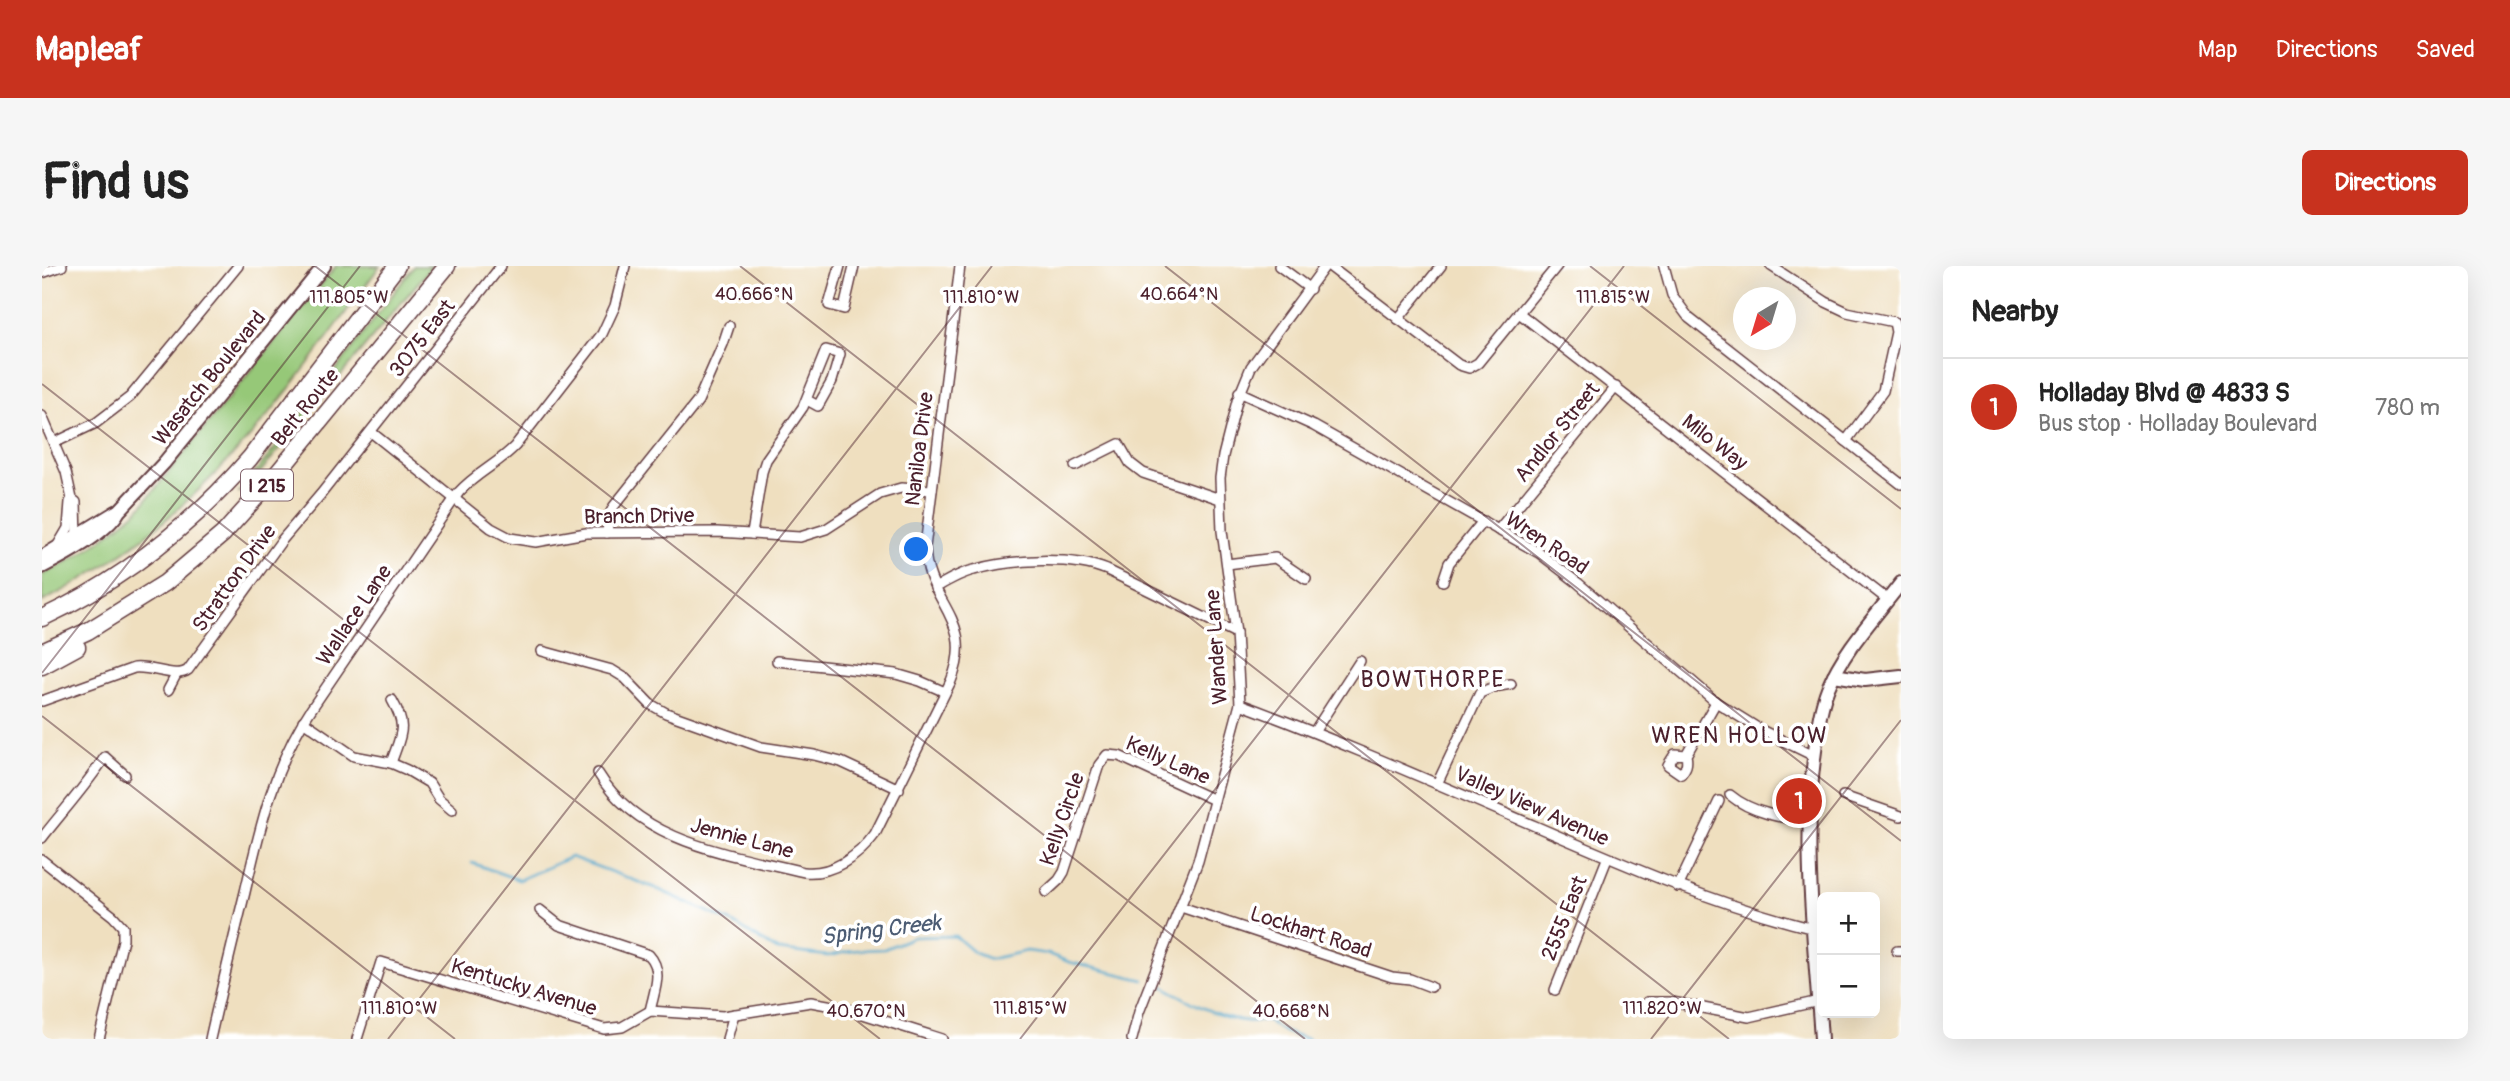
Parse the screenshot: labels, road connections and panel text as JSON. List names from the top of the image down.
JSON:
{
  "streets": {
    "highway": ["Belt Route", "I 215"],
    "street": [
      "3075 East",
      "Wasatch Boulevard",
      "Andlor Street",
      "Milo Way",
      "Naniloa Drive",
      "Branch Drive",
      "Wren Road",
      "Stratton Drive",
      "Wallace Lane",
      "Wander Lane",
      "Kelly Lane",
      "Valley View Avenue",
      "Kelly Circle",
      "Jennie Lane",
      "2555 East",
      "Lockhart Road",
      "Kentucky Avenue"
    ]
  },
  "crossings": [
    ["3075 East", "Branch Drive"],
    ["3075 East", "Stratton Drive"],
    ["Andlor Street", "Milo Way"],
    ["Andlor Street", "Wren Road"],
    ["Naniloa Drive", "Branch Drive"],
    ["Naniloa Drive", "Jennie Lane"],
    ["Branch Drive", "Stratton Drive"],
    ["Branch Drive", "Wallace Lane"],
    ["Wren Road", "Wander Lane"],
    ["Wander Lane", "Kelly Lane"],
    ["Wander Lane", "Valley View Avenue"],
    ["Wander Lane", "Lockhart Road"],
    ["Kelly Lane", "Kelly Circle"],
    ["Valley View Avenue", "2555 East"]
  ],
  "districts": ["BOWTHORPE", "WREN HOLLOW"],
  "water": ["Spring Creek"],
  "north": "bottom left",
  "page": {
    "header": "Mapleaf",
    "nav": ["Map", "Directions", "Saved"],
    "buttons": "Directions",
    "title": "Find us",
    "heading": "Nearby",
    "list": [
      {
        "mark": "1",
        "name": "Holladay Blvd @ 4833 S",
        "note": "Bus stop · Holladay Boulevard",
        "value": "780 m"
      }
    ],
    "pins": "1",
    "map_buttons": ["+", "−"]
  },
  "coordinates": [
    "40.666°N",
    "40.664°N",
    "111.805°W",
    "111.810°W",
    "111.815°W",
    "111.820°W",
    "40.670°N",
    "40.668°N"
  ]
}
